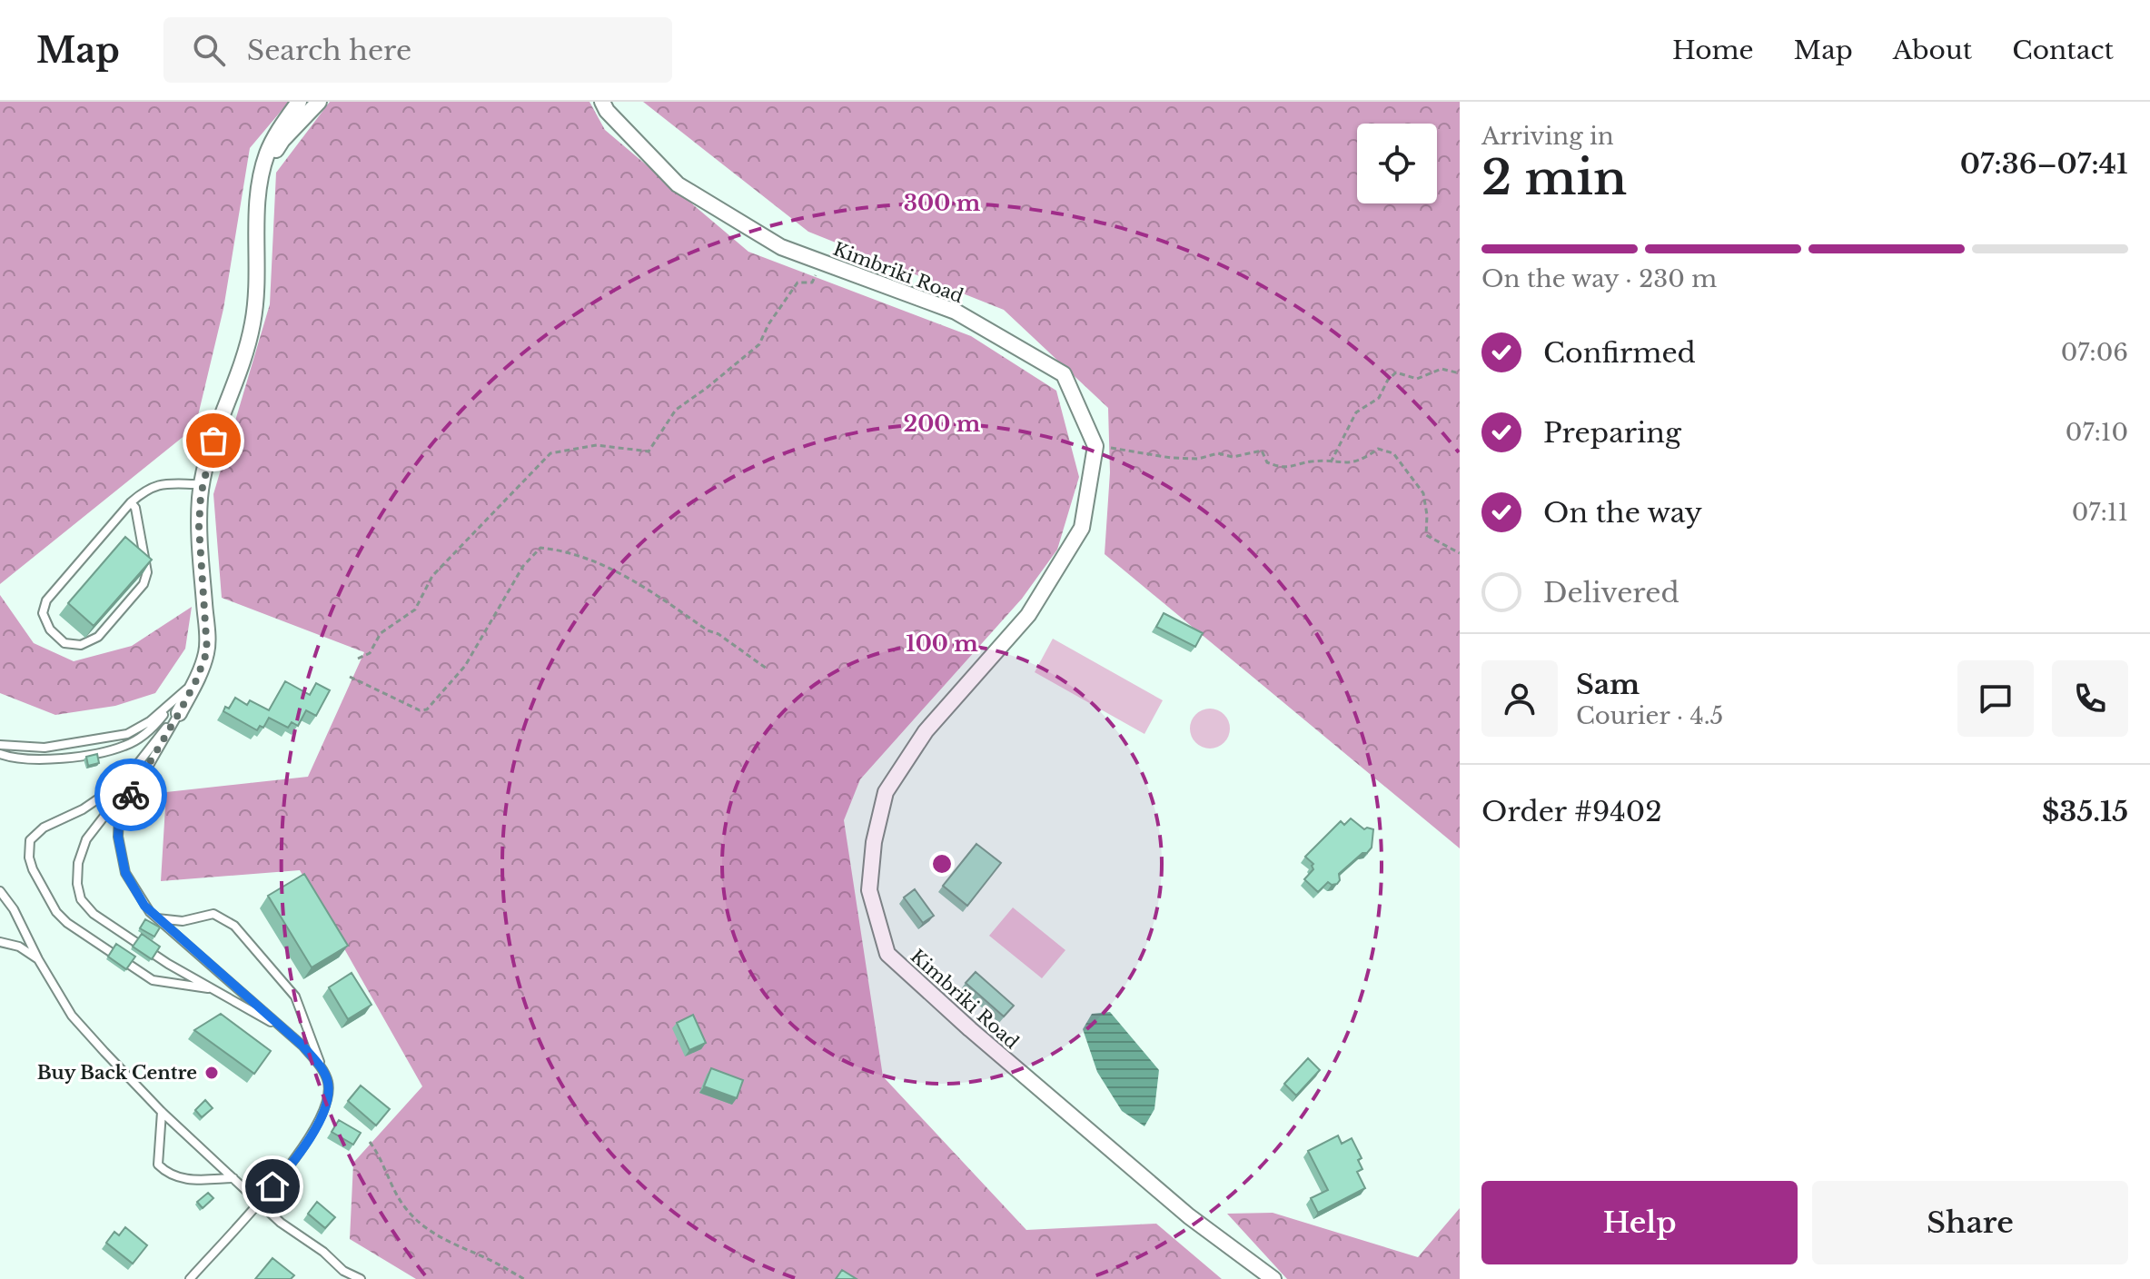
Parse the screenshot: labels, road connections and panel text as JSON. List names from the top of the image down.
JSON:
{
  "streets": {
    "street": ["Kimbriki Road"]
  },
  "places": ["Buy Back Centre"],
  "page": {
    "header": "Map",
    "search": "Search here",
    "nav": [
      "Home",
      "Map",
      "About",
      "Contact"
    ],
    "heading": ["2 min", "Arriving in", "07:36–07:41"],
    "panel": [
      "Sam",
      "Courier · 4.5",
      "Order #9402",
      "$35.15"
    ],
    "bar": "On the way · 230 m",
    "list": [
      ["Confirmed", "07:06"],
      ["Preparing", "07:10"],
      ["On the way", "07:11"],
      "Delivered"
    ],
    "buttons": ["Help", "Share"]
  },
  "rings": ["300 m", "200 m", "100 m"]
}
